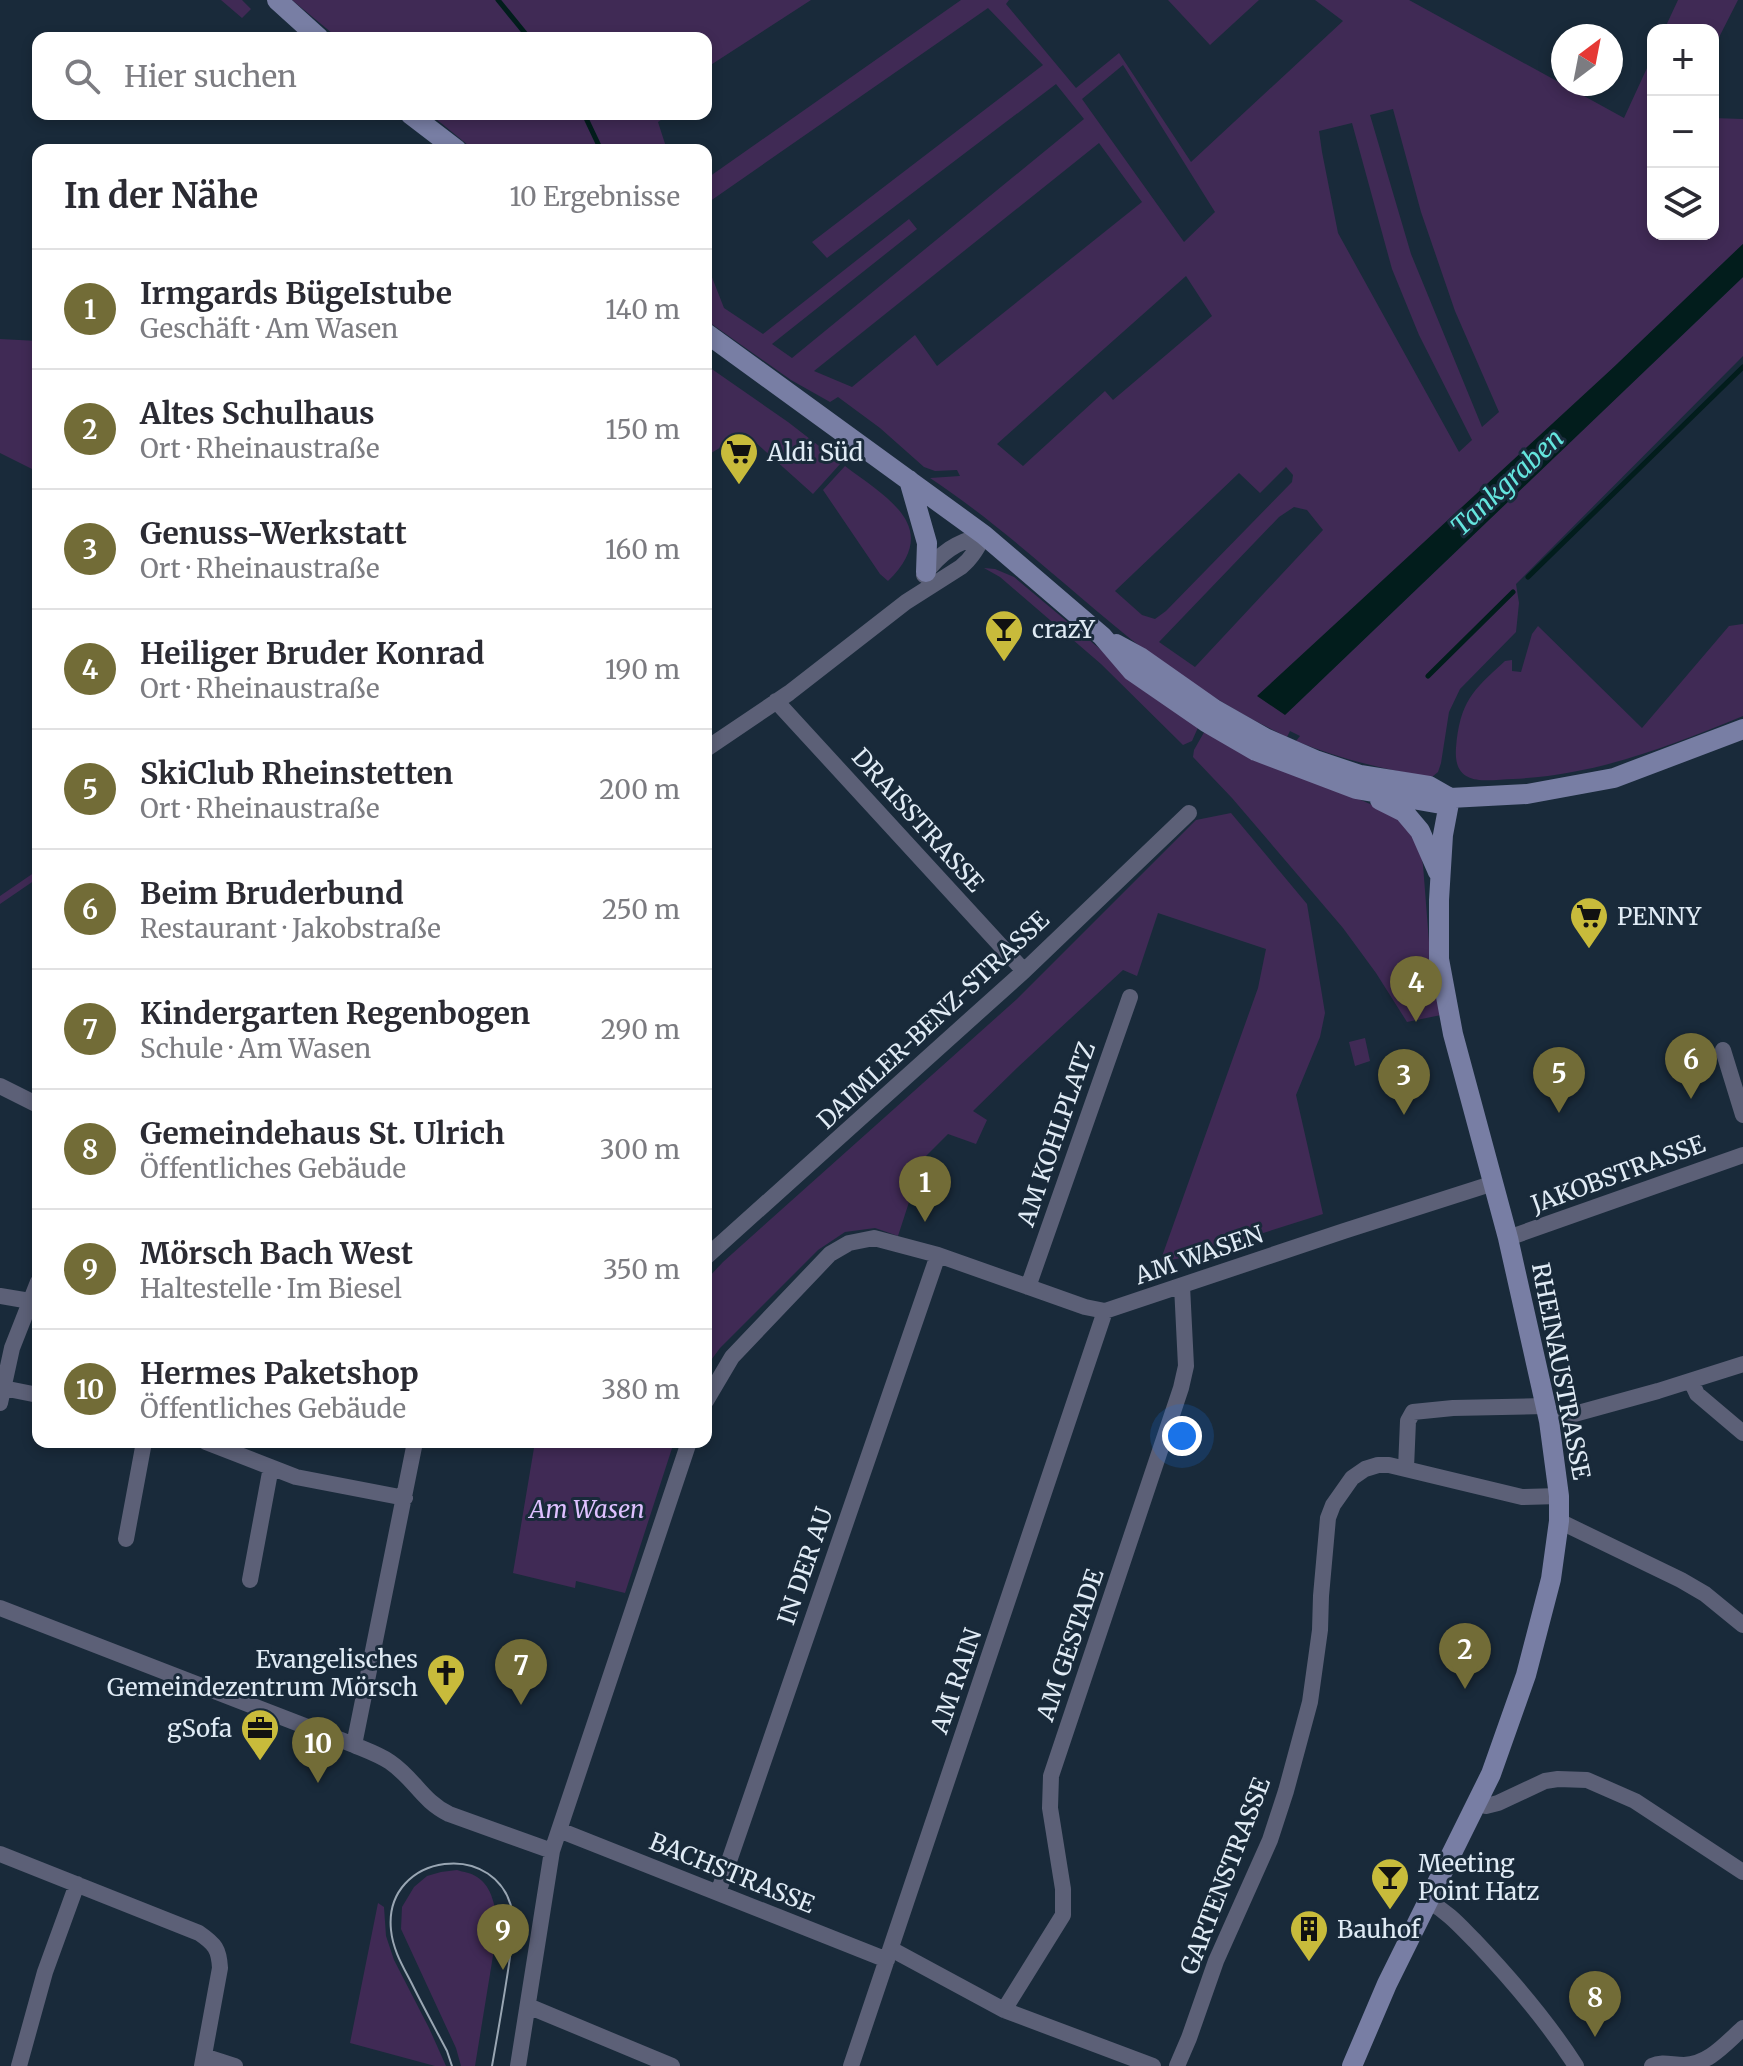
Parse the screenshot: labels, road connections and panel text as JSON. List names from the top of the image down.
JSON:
{
  "streets": {
    "main road": ["RHEINAUSTRASSE"],
    "street": [
      "DRAISSTRASSE",
      "DAIMLER-BENZ-STRASSE",
      "AM KOHLPLATZ",
      "JAKOBSTRASSE",
      "AM WASEN",
      "IN DER AU",
      "AM GESTADE",
      "AM RAIN",
      "BACHSTRASSE",
      "GARTENSTRASSE"
    ]
  },
  "crossings": [
    ["DRAISSTRASSE", "DAIMLER-BENZ-STRASSE"],
    ["JAKOBSTRASSE", "RHEINAUSTRASSE"],
    ["AM WASEN", "RHEINAUSTRASSE"],
    ["AM WASEN", "AM GESTADE"],
    ["AM WASEN", "AM RAIN"],
    ["RHEINAUSTRASSE", "GARTENSTRASSE"],
    ["IN DER AU", "BACHSTRASSE"],
    ["AM GESTADE", "BACHSTRASSE"],
    ["AM RAIN", "BACHSTRASSE"]
  ],
  "water": ["Tankgraben"],
  "parks": ["Am Wasen"],
  "places": {
    "supermarket": ["Aldi Süd", "PENNY"],
    "bar": ["crazY", "Meeting Point Hatz"],
    "church": ["Evangelisches Gemeindezentrum Mörsch"],
    "office": ["gSofa"],
    "building": ["Bauhof"]
  },
  "north": "top right",
  "page": {
    "map_buttons": ["+", "−"],
    "search": "Hier suchen",
    "heading": ["In der Nähe", "10 Ergebnisse"],
    "list": [
      {
        "mark": "1",
        "name": "Irmgards BügeIstube",
        "note": "Geschäft · Am Wasen",
        "value": "140 m"
      },
      {
        "mark": "2",
        "name": "Altes Schulhaus",
        "note": "Ort · Rheinaustraße",
        "value": "150 m"
      },
      {
        "mark": "3",
        "name": "Genuss-Werkstatt",
        "note": "Ort · Rheinaustraße",
        "value": "160 m"
      },
      {
        "mark": "4",
        "name": "Heiliger Bruder Konrad",
        "note": "Ort · Rheinaustraße",
        "value": "190 m"
      },
      {
        "mark": "5",
        "name": "SkiClub Rheinstetten",
        "note": "Ort · Rheinaustraße",
        "value": "200 m"
      },
      {
        "mark": "6",
        "name": "Beim Bruderbund",
        "note": "Restaurant · Jakobstraße",
        "value": "250 m"
      },
      {
        "mark": "7",
        "name": "Kindergarten Regenbogen",
        "note": "Schule · Am Wasen",
        "value": "290 m"
      },
      {
        "mark": "8",
        "name": "Gemeindehaus St. Ulrich",
        "note": "Öffentliches Gebäude",
        "value": "300 m"
      },
      {
        "mark": "9",
        "name": "Mörsch Bach West",
        "note": "Haltestelle · Im Biesel",
        "value": "350 m"
      },
      {
        "mark": "10",
        "name": "Hermes Paketshop",
        "note": "Öffentliches Gebäude",
        "value": "380 m"
      }
    ],
    "pins": [
      "4",
      "6",
      "5",
      "3",
      "1",
      "2",
      "7",
      "10",
      "9",
      "8"
    ]
  }
}
